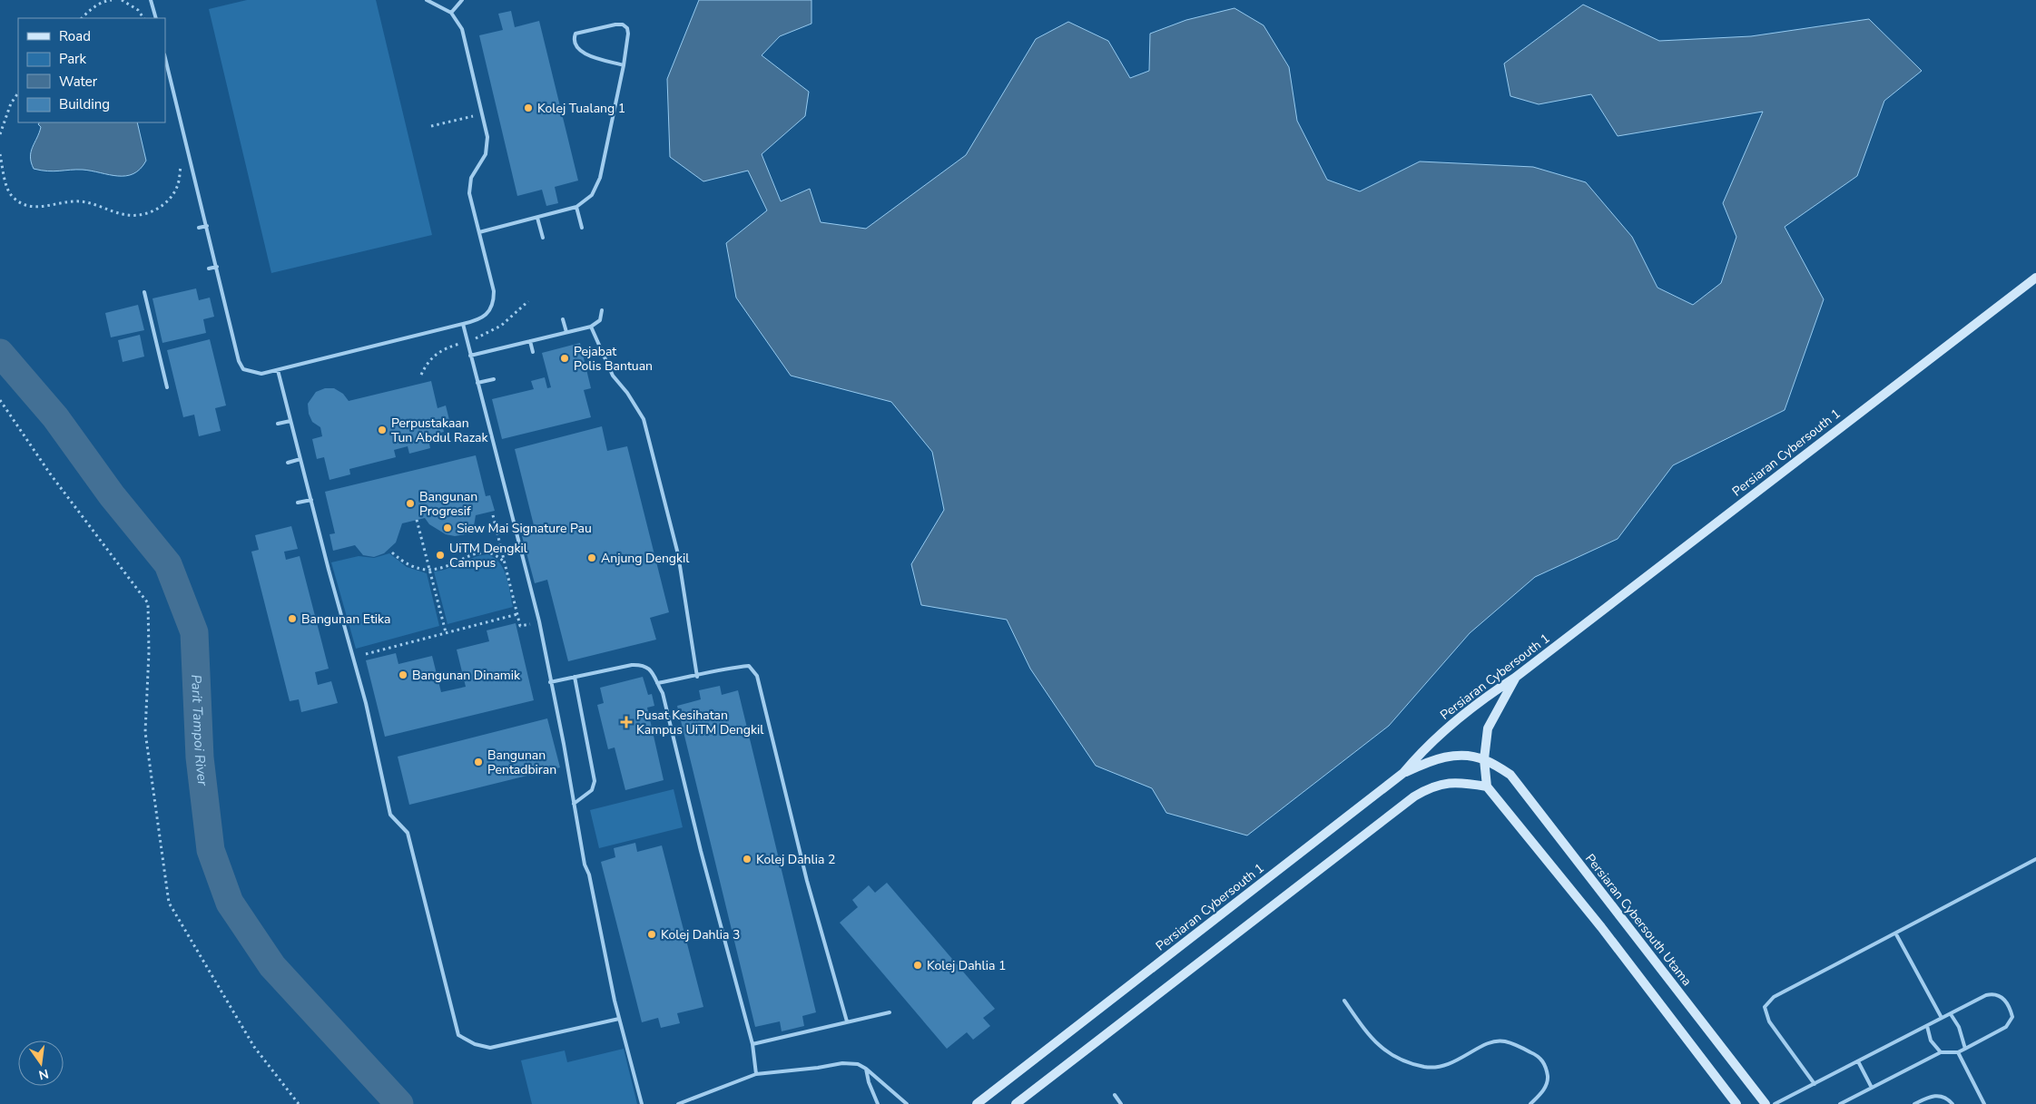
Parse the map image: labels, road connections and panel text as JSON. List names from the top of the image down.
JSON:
{
  "streets": {
    "street": ["Persiaran Cybersouth 1", "Persiaran Cybersouth Utama"]
  },
  "crossings": [
    ["Persiaran Cybersouth 1", "Persiaran Cybersouth Utama"]
  ],
  "water": ["Parit Tampoi River"],
  "places": {
    "other": [
      "Kolej Tualang 1",
      "Pejabat Polis Bantuan",
      "Perpustakaan Tun Abdul Razak",
      "Bangunan Progresif",
      "Siew Mai Signature Pau",
      "UiTM Dengkil Campus",
      "Anjung Dengkil",
      "Bangunan Etika",
      "Bangunan Dinamik",
      "Bangunan Pentadbiran",
      "Kolej Dahlia 2",
      "Kolej Dahlia 3",
      "Kolej Dahlia 1"
    ],
    "health": ["Pusat Kesihatan Kampus UiTM Dengkil"]
  },
  "legend": [
    "Road",
    "Park",
    "Water",
    "Building"
  ],
  "north": "bottom"
}
